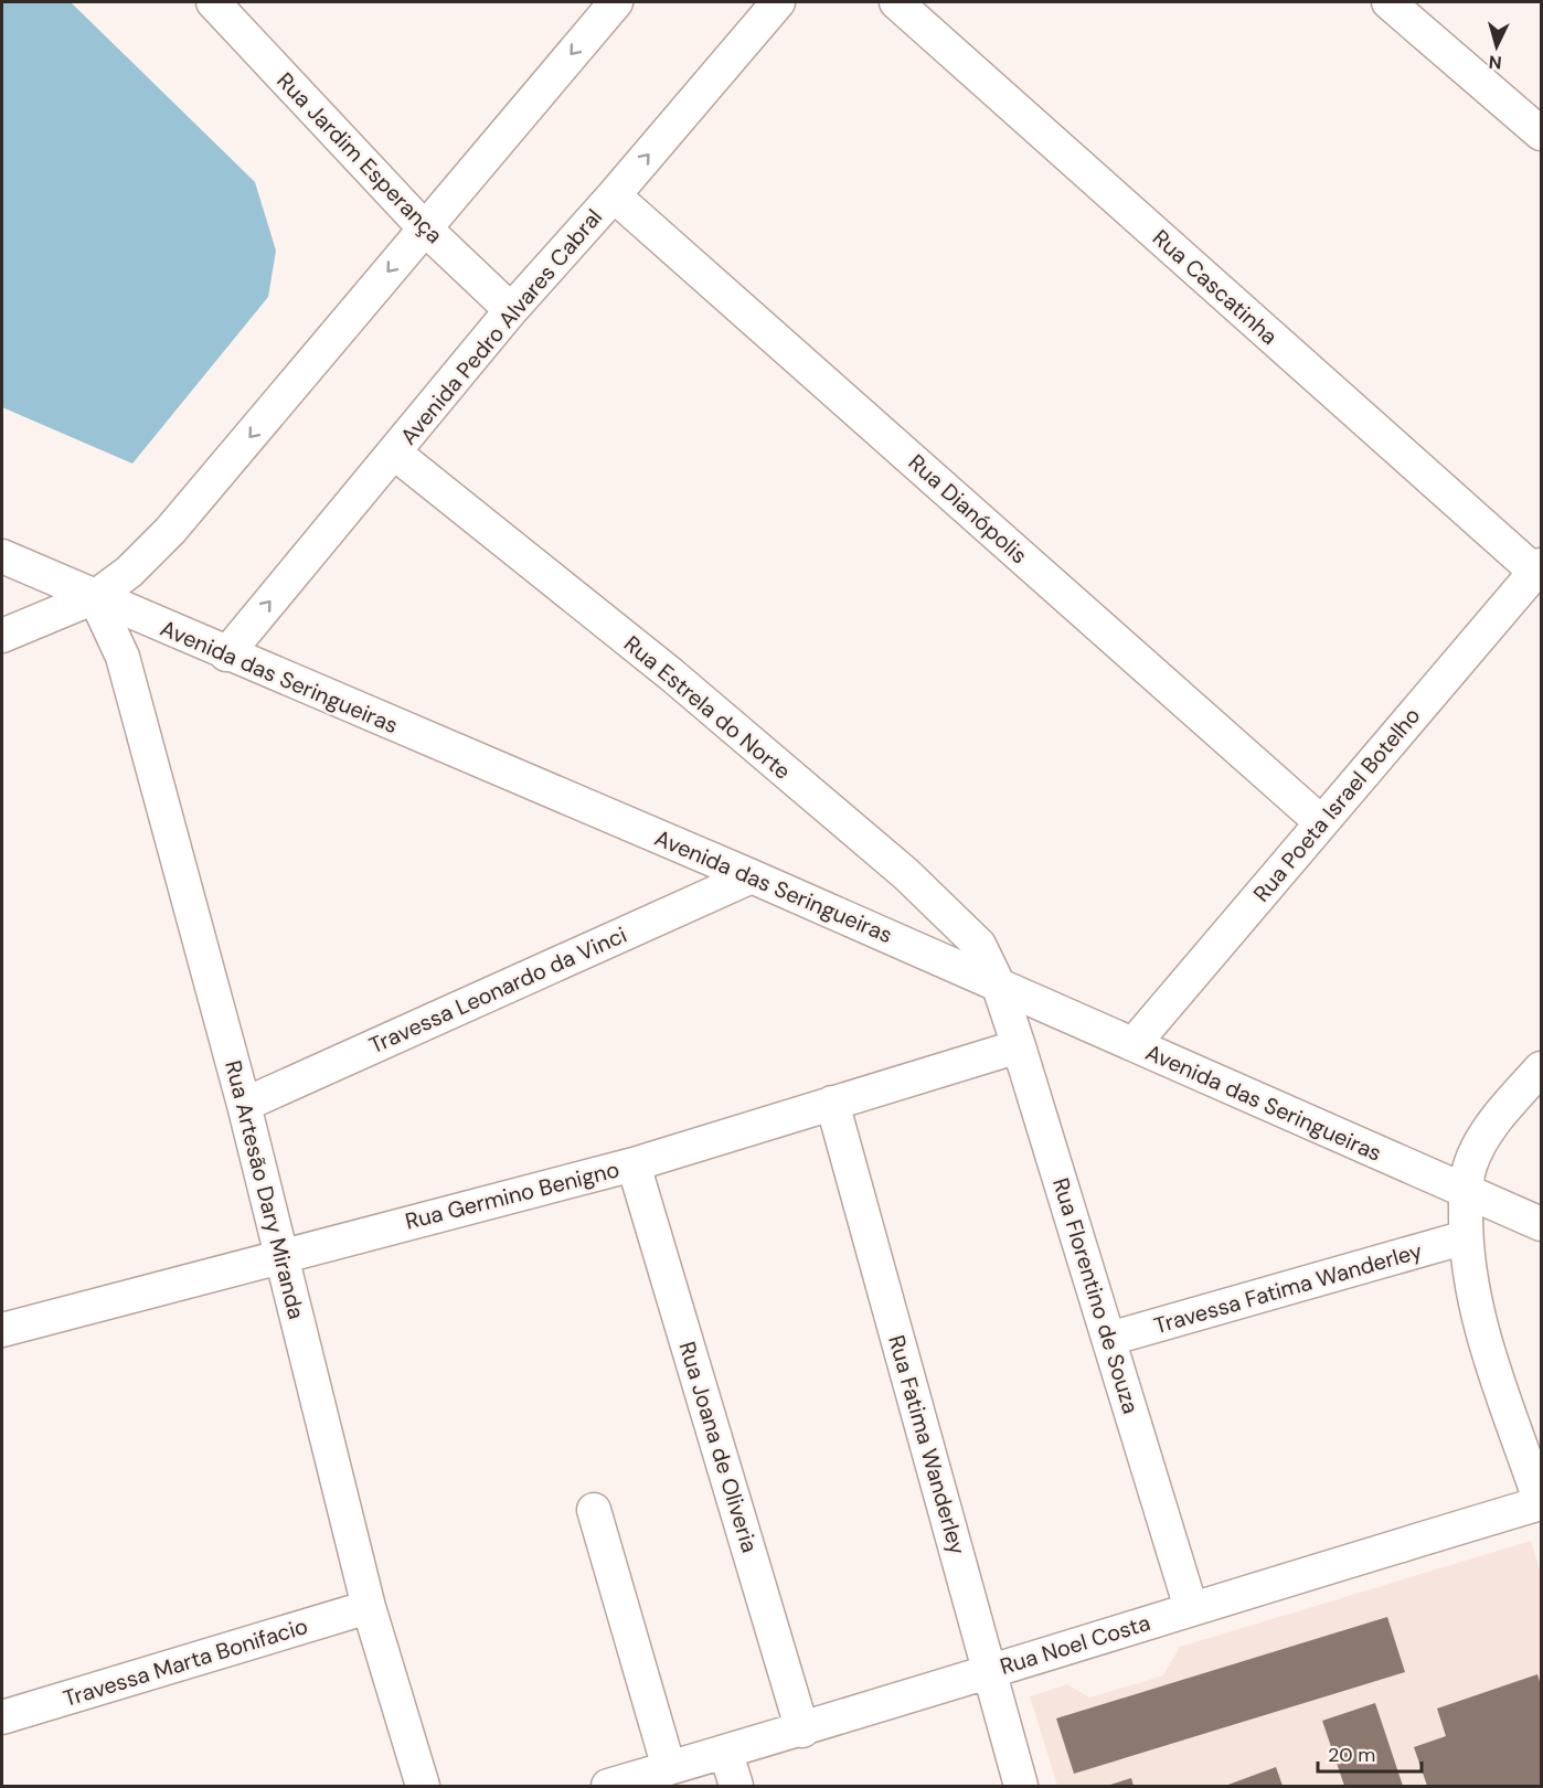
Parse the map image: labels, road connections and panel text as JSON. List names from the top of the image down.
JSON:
{
  "streets": {
    "street": [
      "Rua Jardim Esperança",
      "Rua Cascatinha",
      "Avenida Pedro Alvares Cabral",
      "Rua Dianópolis",
      "Avenida das Seringueiras",
      "Rua Estrela do Norte",
      "Rua Poeta Israel Botelho",
      "Travessa Leonardo da Vinci",
      "Rua Artesão Dary Miranda",
      "Rua Germino Benigno",
      "Travessa Fatima Wanderley",
      "Rua Florentino de Souza",
      "Rua Fatima Wanderley",
      "Rua Joana de Oliveria",
      "Rua Noel Costa",
      "Travessa Marta Bonifacio"
    ]
  },
  "crossings": [
    ["Rua Jardim Esperança", "Avenida Pedro Alvares Cabral"],
    ["Rua Cascatinha", "Rua Poeta Israel Botelho"],
    ["Avenida Pedro Alvares Cabral", "Rua Dianópolis"],
    ["Avenida Pedro Alvares Cabral", "Avenida das Seringueiras"],
    ["Avenida Pedro Alvares Cabral", "Rua Estrela do Norte"],
    ["Rua Dianópolis", "Rua Poeta Israel Botelho"],
    ["Avenida das Seringueiras", "Rua Estrela do Norte"],
    ["Avenida das Seringueiras", "Rua Poeta Israel Botelho"],
    ["Avenida das Seringueiras", "Travessa Leonardo da Vinci"],
    ["Avenida das Seringueiras", "Rua Artesão Dary Miranda"],
    ["Avenida das Seringueiras", "Rua Florentino de Souza"],
    ["Rua Estrela do Norte", "Rua Florentino de Souza"],
    ["Travessa Leonardo da Vinci", "Rua Artesão Dary Miranda"],
    ["Rua Artesão Dary Miranda", "Rua Germino Benigno"],
    ["Rua Artesão Dary Miranda", "Travessa Marta Bonifacio"],
    ["Rua Germino Benigno", "Rua Florentino de Souza"],
    ["Rua Germino Benigno", "Rua Fatima Wanderley"],
    ["Rua Germino Benigno", "Rua Joana de Oliveria"],
    ["Travessa Fatima Wanderley", "Rua Florentino de Souza"],
    ["Rua Florentino de Souza", "Rua Noel Costa"],
    ["Rua Fatima Wanderley", "Rua Noel Costa"],
    ["Rua Joana de Oliveria", "Rua Noel Costa"]
  ],
  "scale_bar": "20 m",
  "north": "bottom"
}
